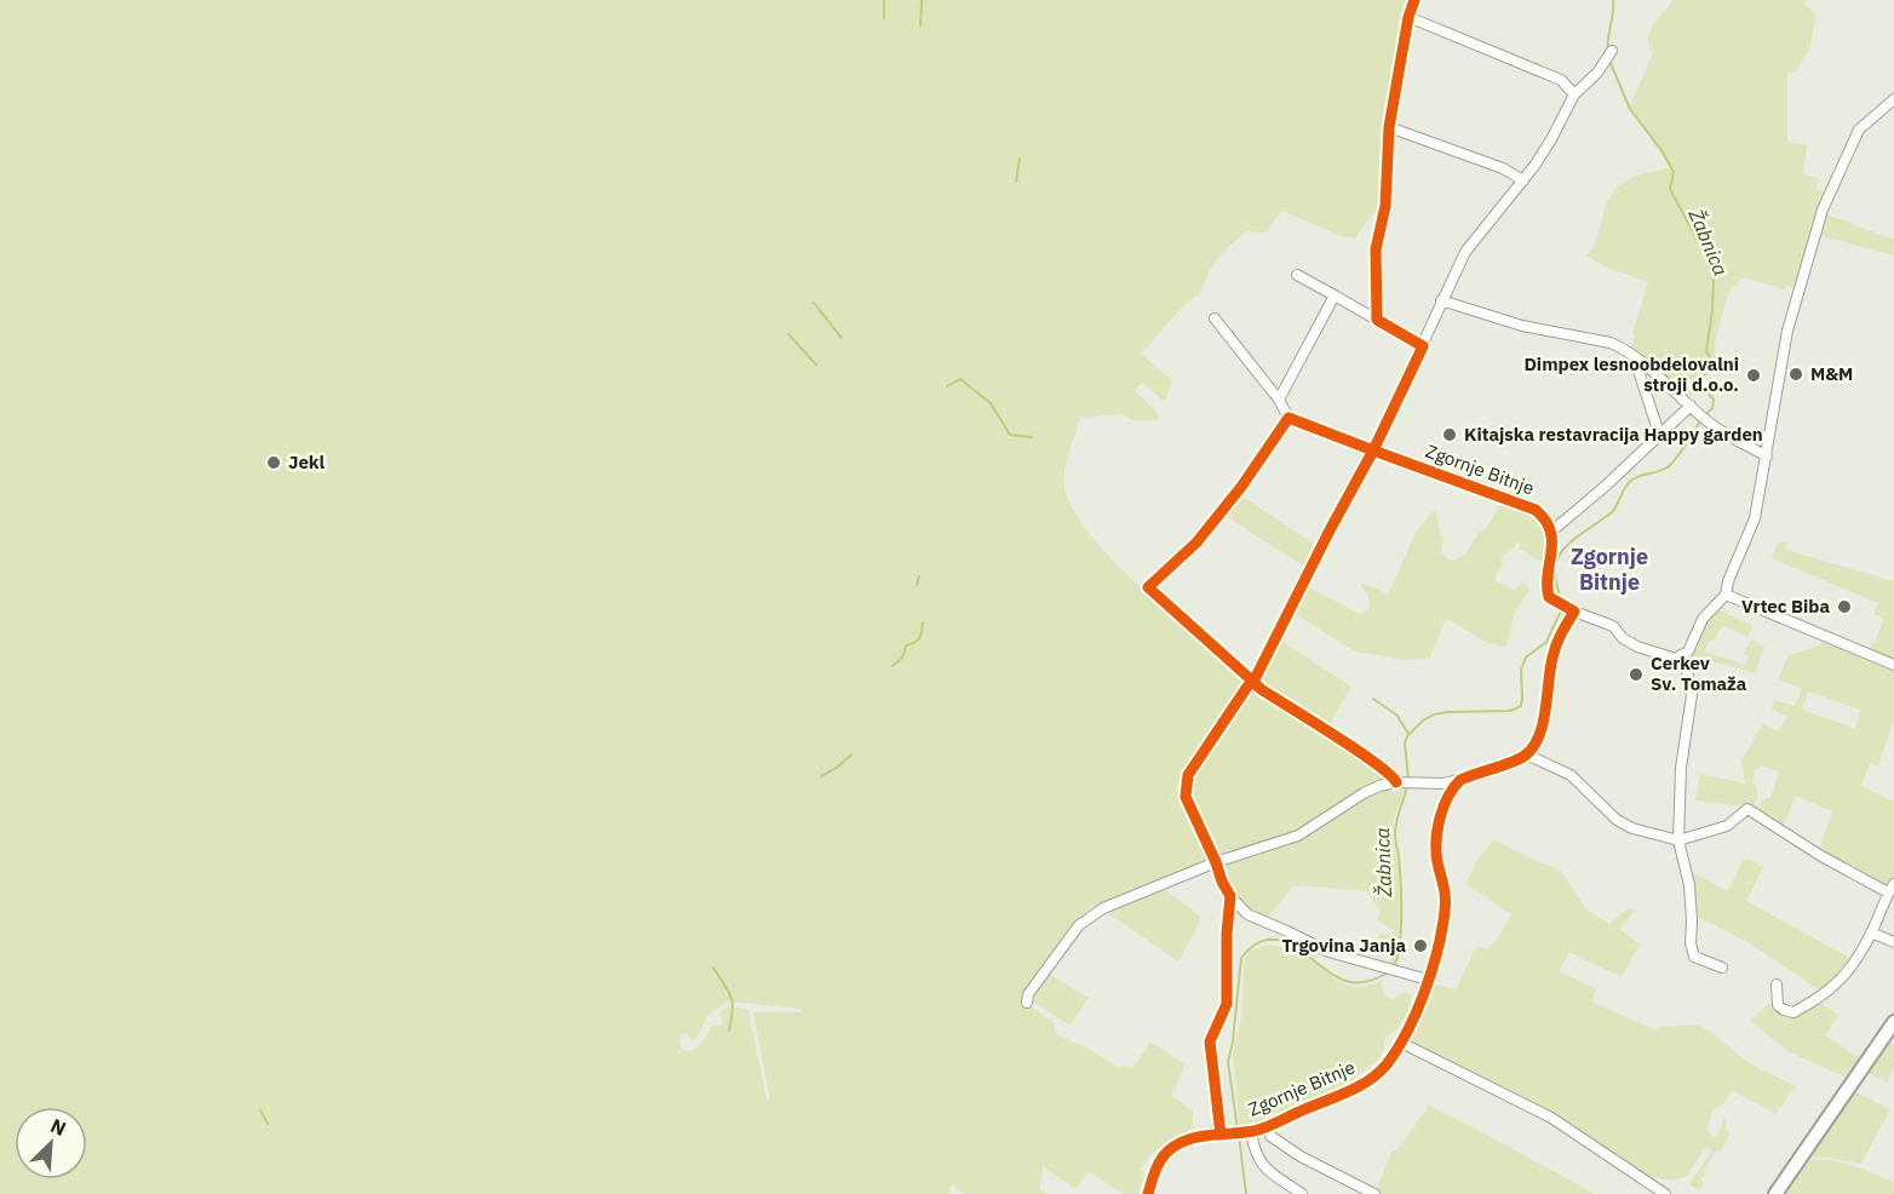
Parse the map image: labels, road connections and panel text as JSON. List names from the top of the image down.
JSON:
{
  "streets": {
    "street": ["Zgornje Bitnje"]
  },
  "districts": ["Zgornje Bitnje"],
  "water": ["Žabnica"],
  "places": [
    "M&M",
    "Dimpex lesnoobdelovalni stroji d.o.o.",
    "Kitajska restavracija Happy garden",
    "Jekl",
    "Vrtec Biba",
    "Cerkev Sv. Tomaža",
    "Trgovina Janja"
  ],
  "north": "top right"
}
